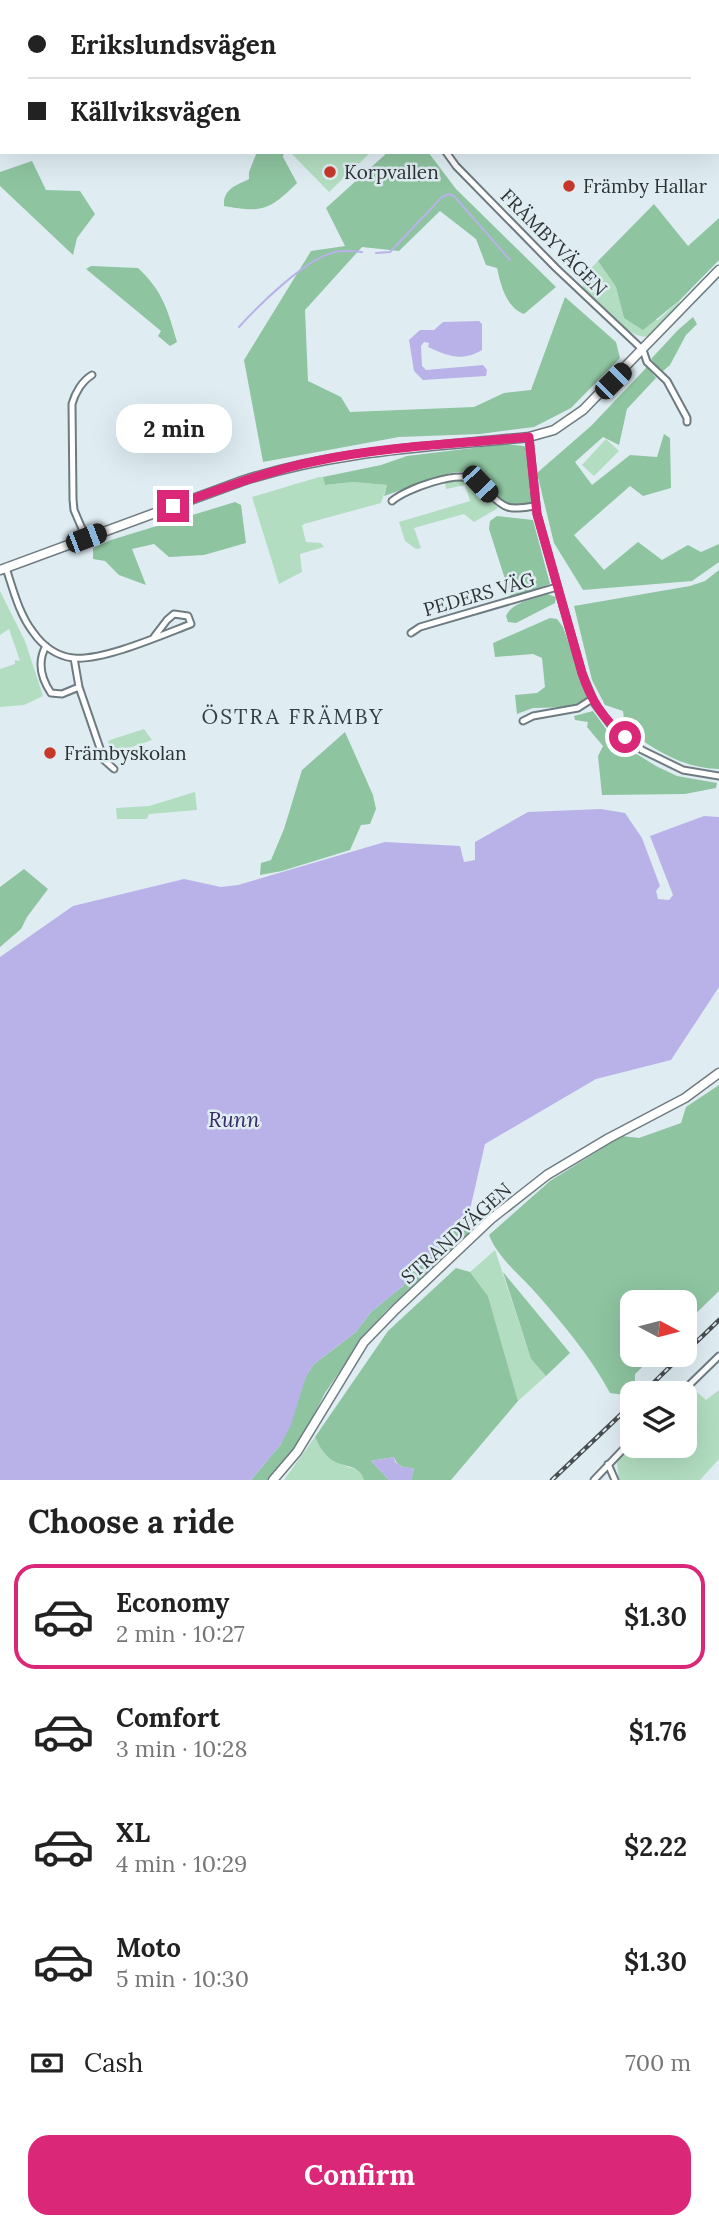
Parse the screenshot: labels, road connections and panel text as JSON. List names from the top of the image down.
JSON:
{
  "streets": {
    "street": ["FRÄMBYVÄGEN", "PEDERS VÄG", "STRANDVÄGEN"]
  },
  "districts": ["ÖSTRA FRÄMBY"],
  "water": ["Runn"],
  "places": ["Korpvallen", "Främby Hallar", "Främbyskolan"],
  "north": "right",
  "page": {
    "banner": ["Erikslundsvägen", "Källviksvägen"],
    "bubble": "2 min",
    "heading": "Choose a ride",
    "list": [
      {
        "name": "Economy",
        "note": "2 min · 10:27",
        "value": "$1.30"
      },
      {
        "name": "Comfort",
        "note": "3 min · 10:28",
        "value": "$1.76"
      },
      {
        "name": "XL",
        "note": "4 min · 10:29",
        "value": "$2.22"
      },
      {
        "name": "Moto",
        "note": "5 min · 10:30",
        "value": "$1.30"
      }
    ],
    "pay": ["Cash", "700 m"],
    "buttons": "Confirm"
  }
}
